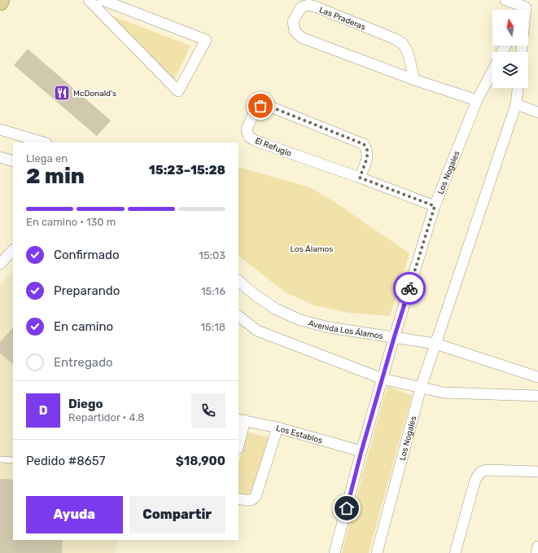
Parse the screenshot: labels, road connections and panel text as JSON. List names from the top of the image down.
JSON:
{
  "streets": {
    "street": [
      "Las Praderas",
      "El Refugio",
      "Los Nogales",
      "Avenida Los Álamos",
      "Los Establos"
    ]
  },
  "crossings": [
    ["Las Praderas", "Los Nogales"],
    ["El Refugio", "Los Nogales"],
    ["Los Nogales", "Avenida Los Álamos"],
    ["Los Nogales", "Los Establos"]
  ],
  "parks": ["Los Álamos"],
  "places": {
    "restaurant": ["McDonald's"]
  },
  "north": "top",
  "page": {
    "heading": ["2 min", "Llega en", "15:23–15:28"],
    "panel": [
      "Diego",
      "Repartidor · 4.8",
      "Pedido #8657",
      "$18,900"
    ],
    "bar": "En camino · 130 m",
    "list": [
      ["Confirmado", "15:03"],
      ["Preparando", "15:16"],
      ["En camino", "15:18"],
      "Entregado"
    ],
    "round": "D",
    "buttons": ["Ayuda", "Compartir"]
  }
}
